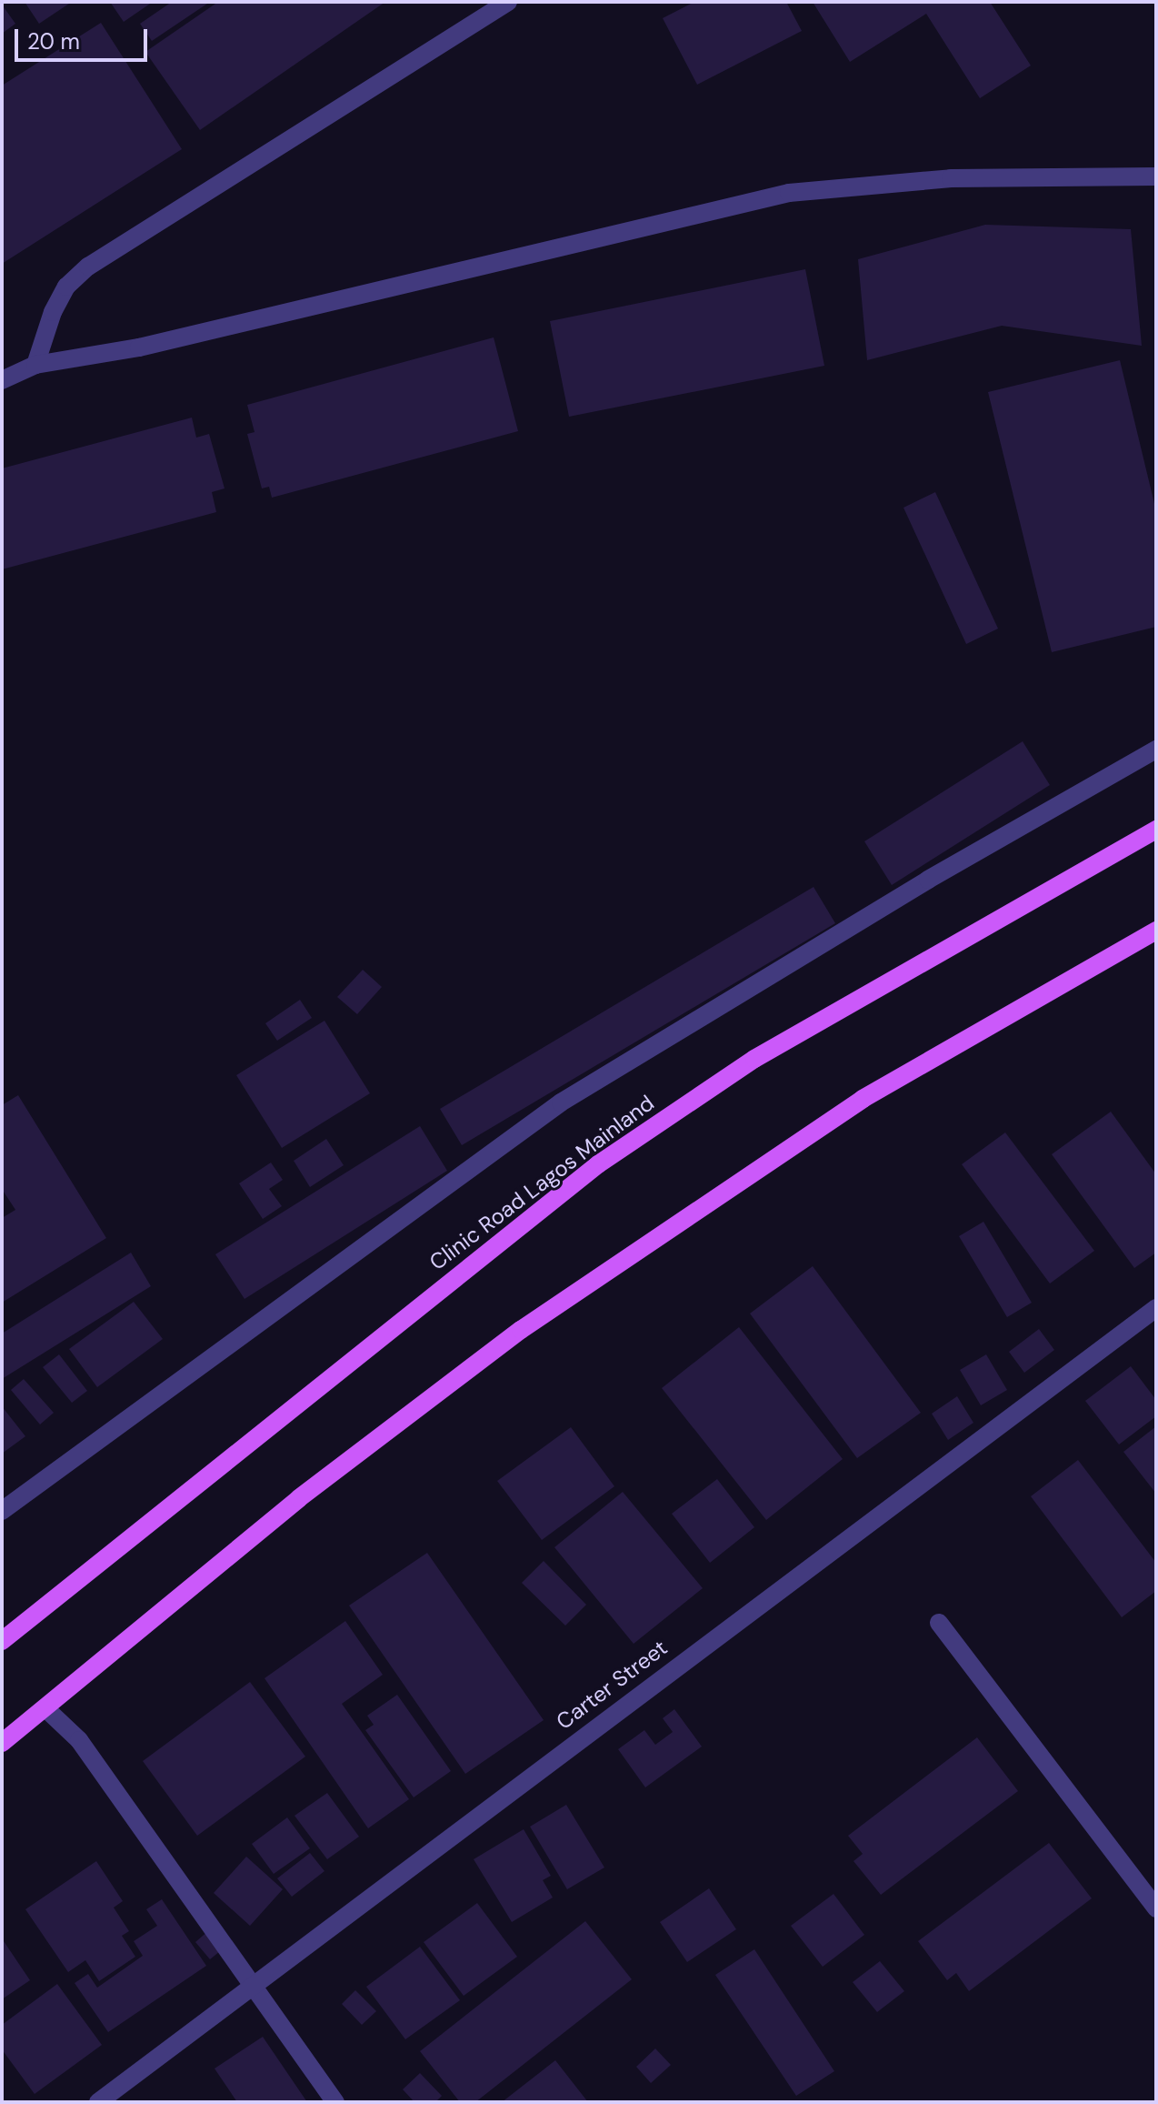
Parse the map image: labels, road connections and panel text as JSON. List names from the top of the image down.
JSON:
{
  "streets": {
    "main road": ["Clinic Road Lagos Mainland"],
    "street": ["Carter Street"]
  },
  "scale_bar": "20 m"
}
